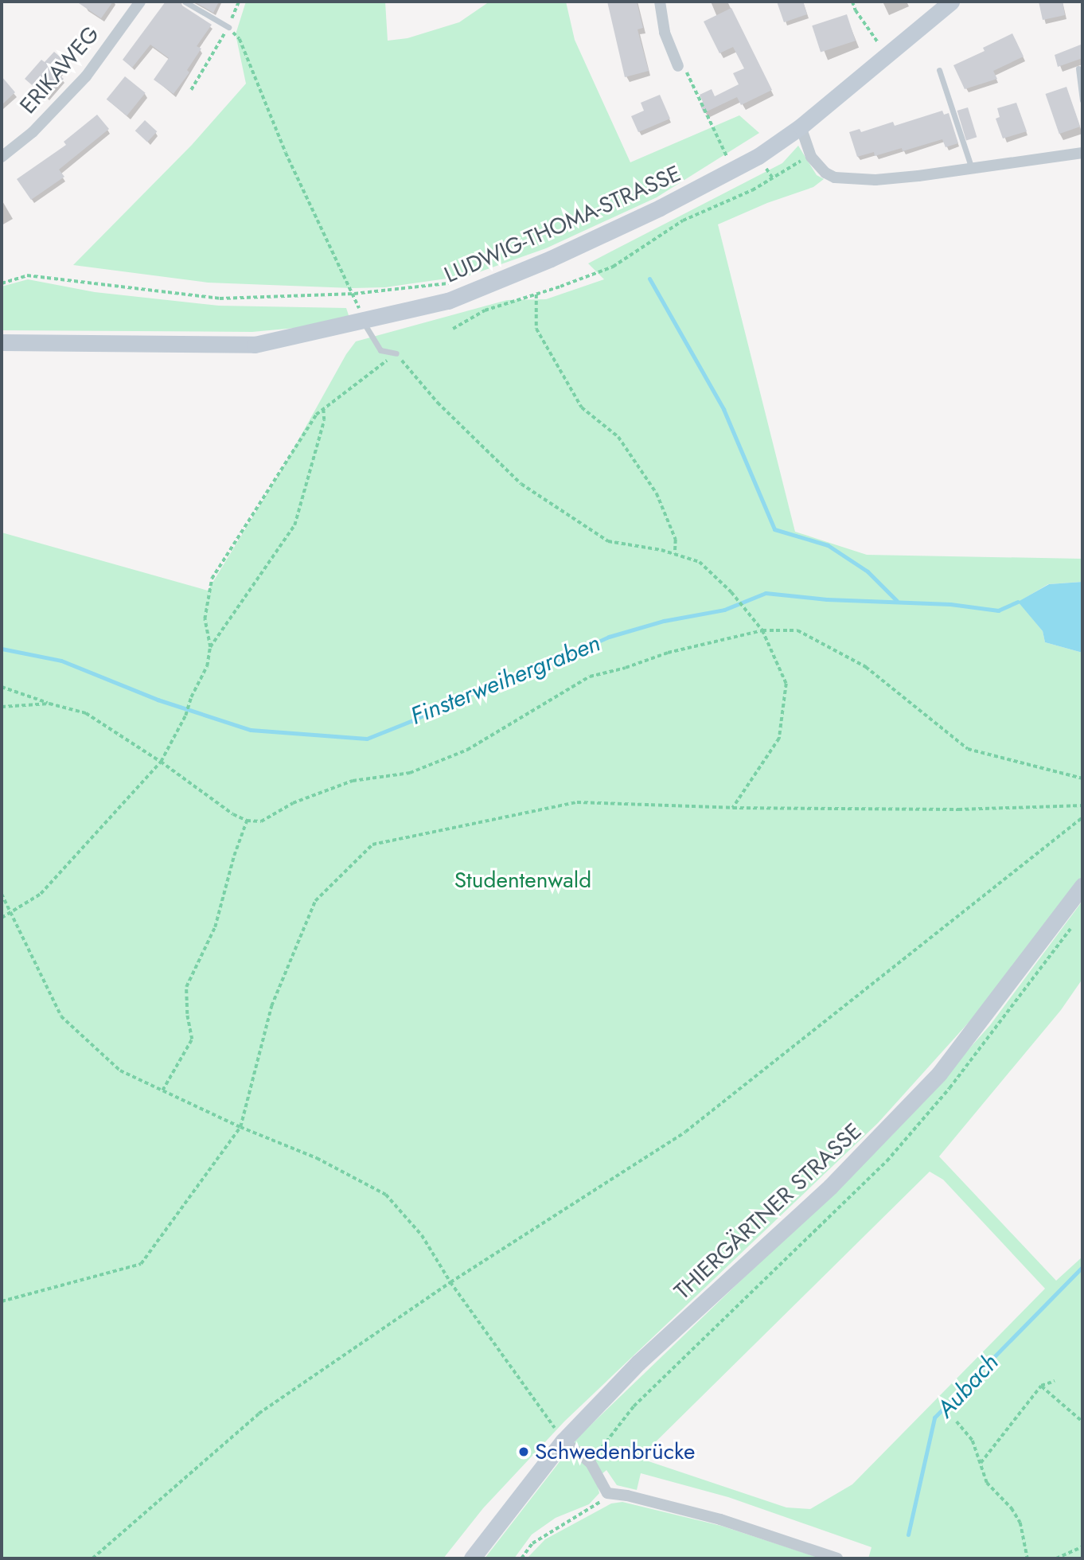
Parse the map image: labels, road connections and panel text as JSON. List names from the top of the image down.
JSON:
{
  "streets": {
    "street": ["ERIKAWEG", "LUDWIG-THOMA-STRASSE", "THIERGÄRTNER STRASSE"]
  },
  "water": ["Finsterweihergraben", "Aubach"],
  "parks": ["Studentenwald"],
  "places": ["Schwedenbrücke"]
}
